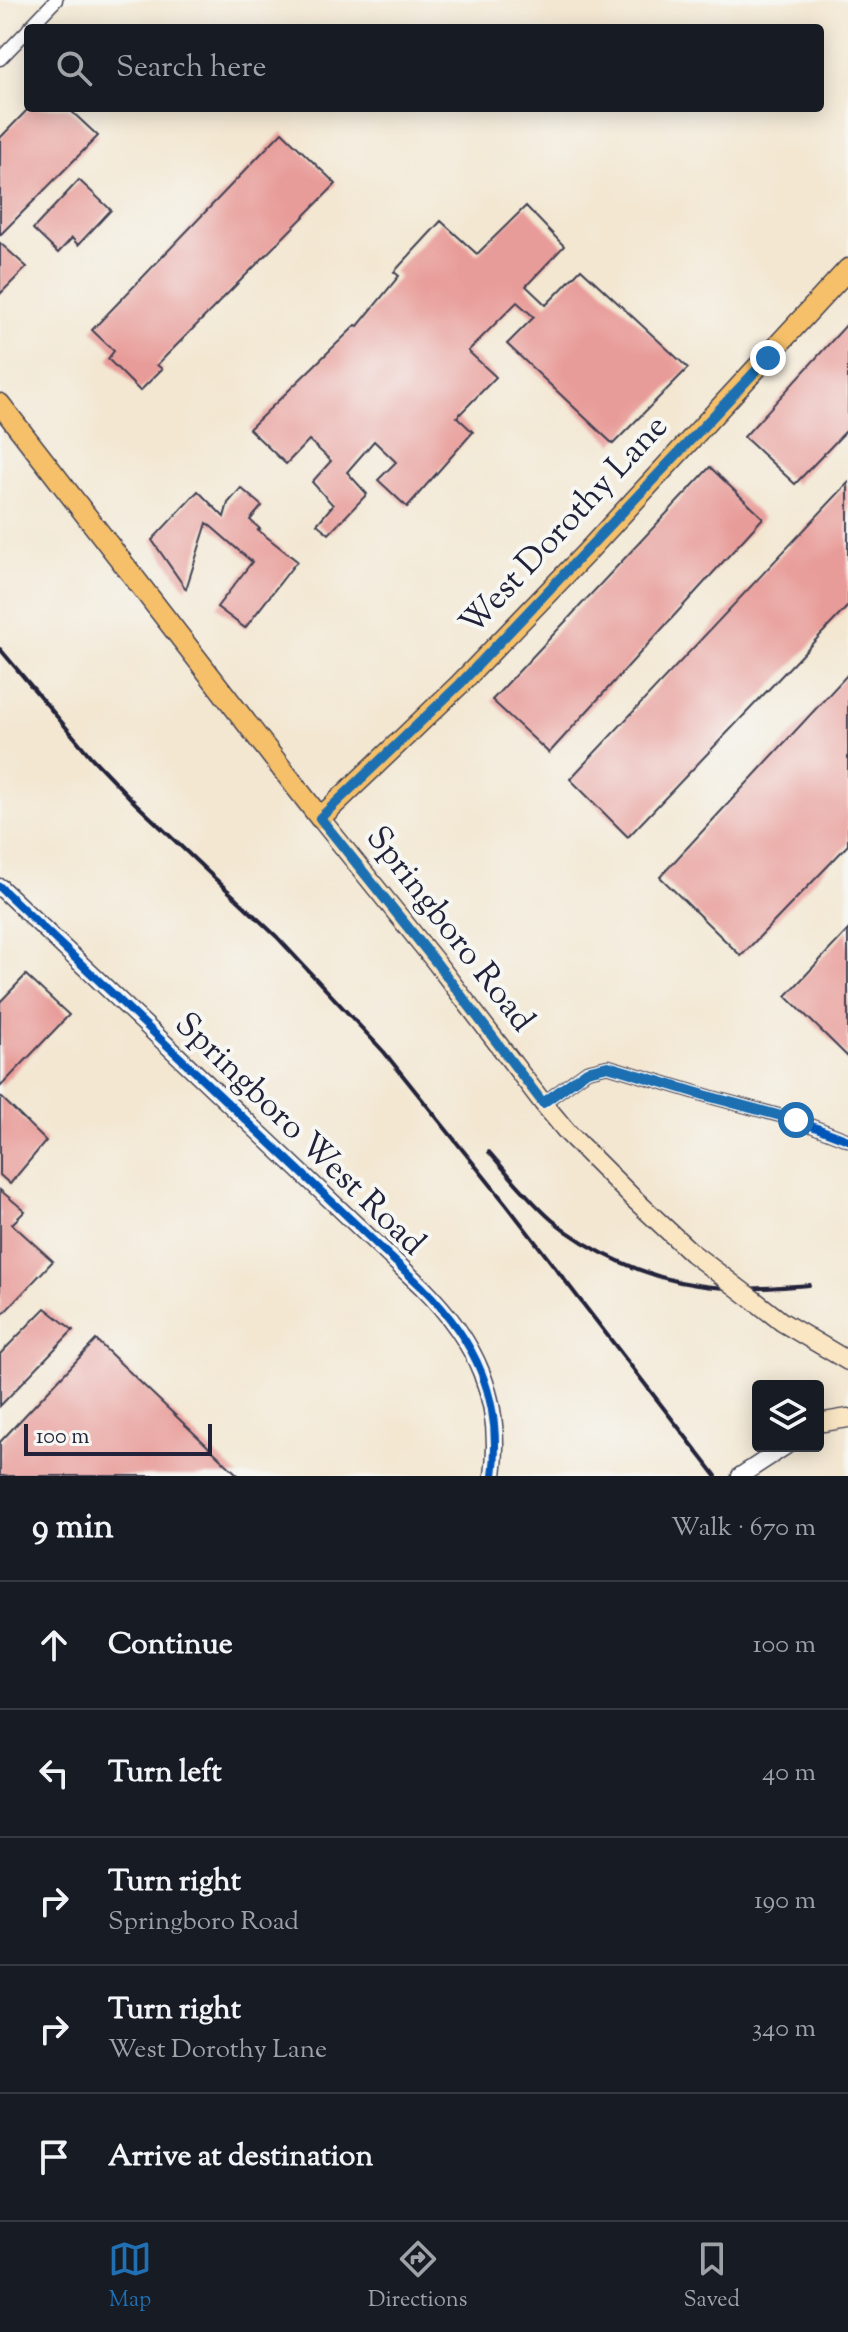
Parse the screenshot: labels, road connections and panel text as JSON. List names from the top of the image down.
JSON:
{
  "streets": {
    "main road": ["West Dorothy Lane", "Springboro Road"],
    "street": ["Springboro West Road"]
  },
  "crossings": [
    ["West Dorothy Lane", "Springboro Road"]
  ],
  "scale_bar": "100 m",
  "page": {
    "search": "Search here",
    "scale": "100 m",
    "heading": ["9 min", "Walk · 670 m"],
    "list": [
      ["Continue", "100 m"],
      ["Turn left", "40 m"],
      ["Turn right", "Springboro Road", "190 m"],
      ["Turn right", "West Dorothy Lane", "340 m"],
      "Arrive at destination"
    ],
    "nav": ["Map", "Directions", "Saved"]
  }
}
